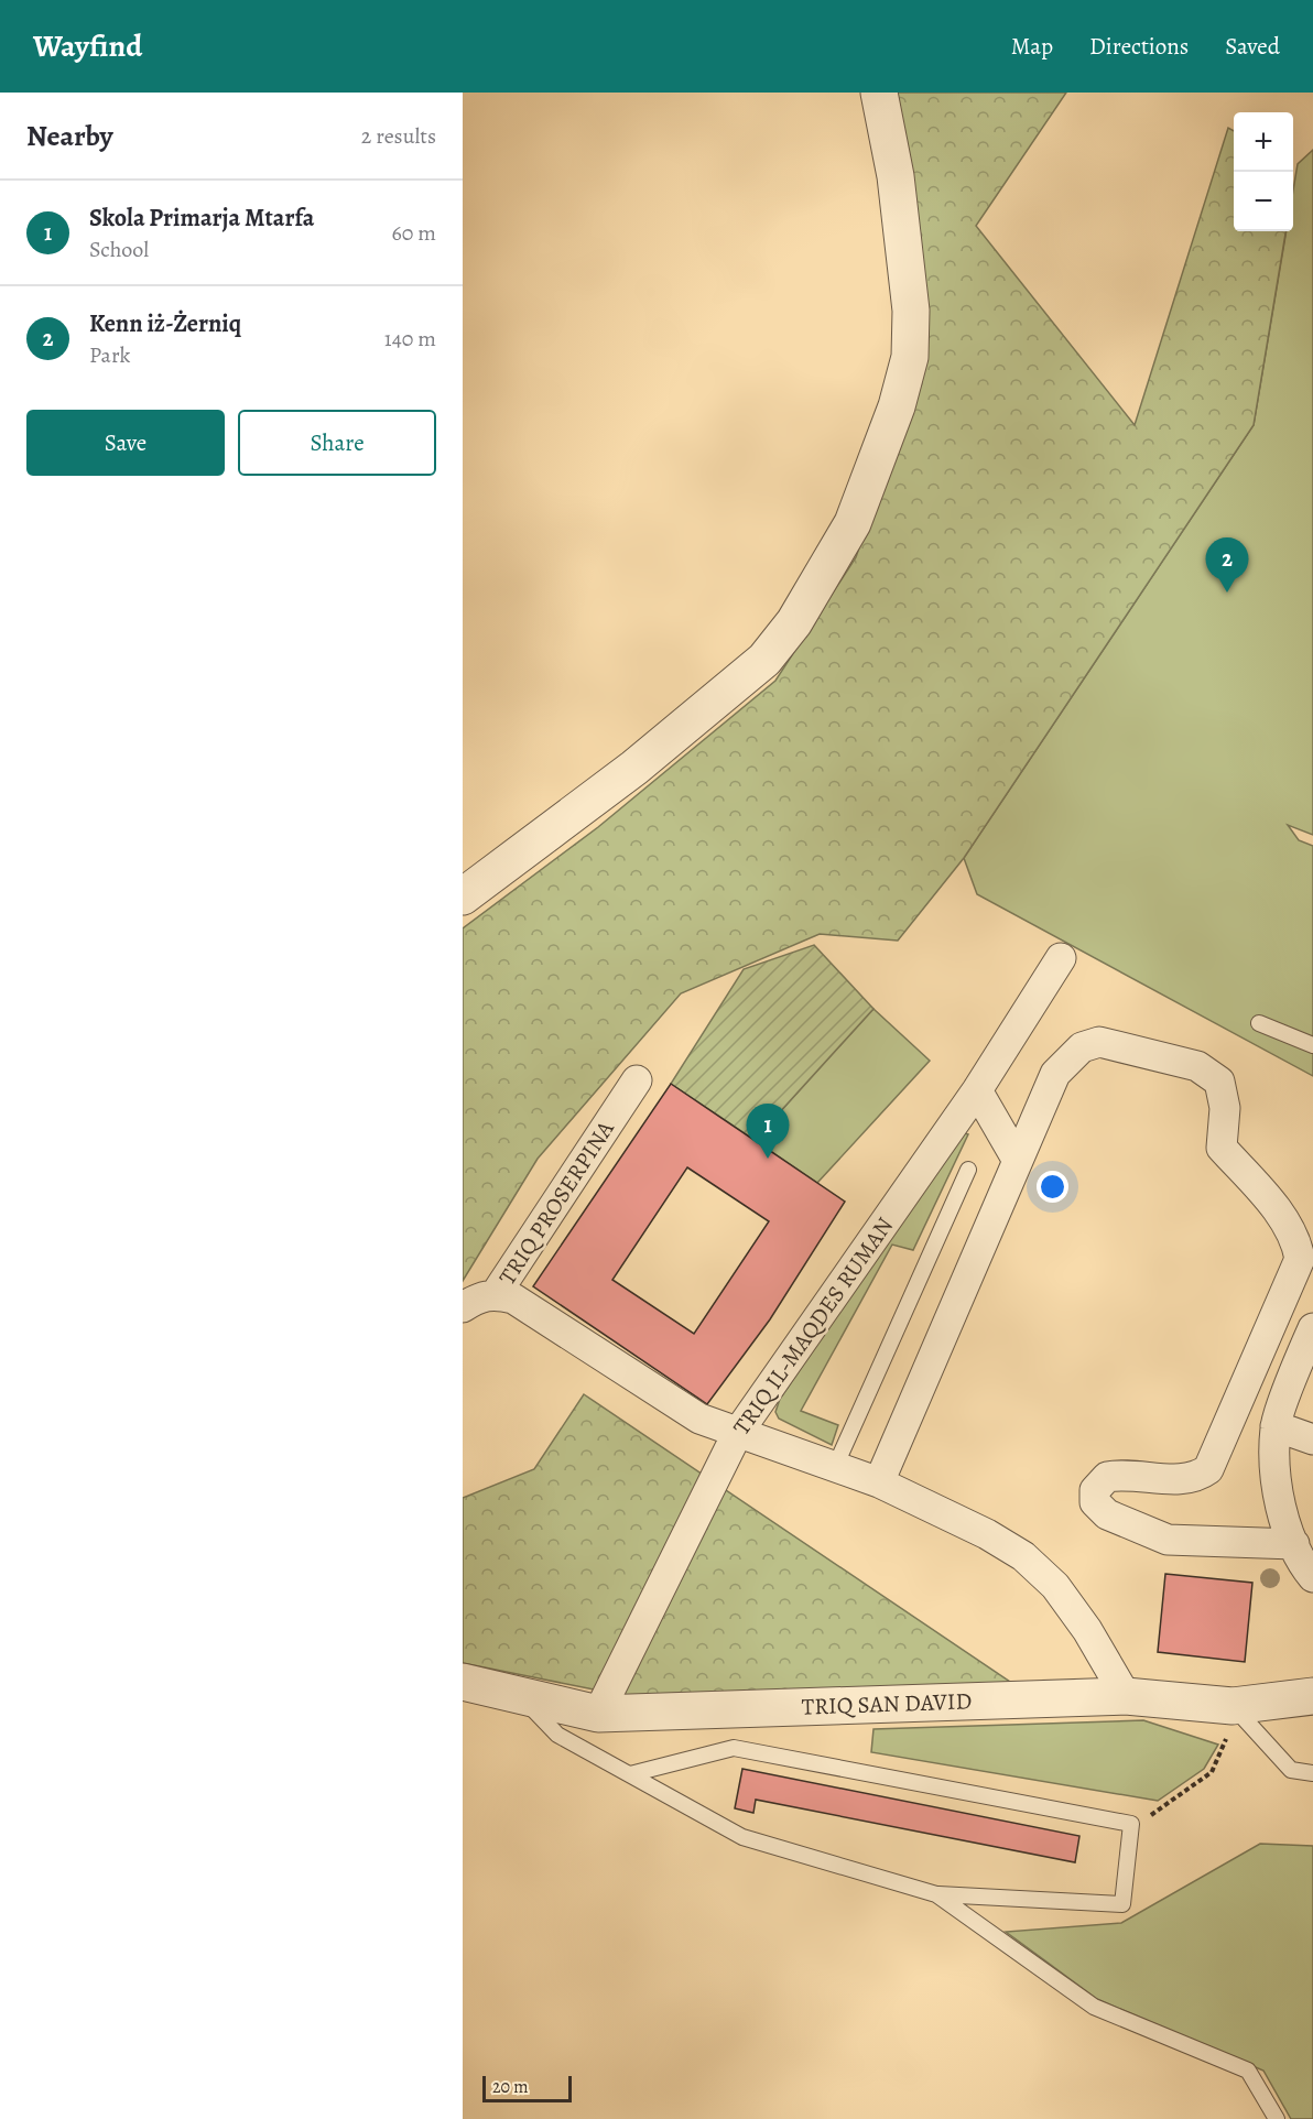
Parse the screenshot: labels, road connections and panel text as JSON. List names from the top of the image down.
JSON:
{
  "streets": {
    "street": ["TRIQ PROSERPINA", "TRIQ IL-MAQDES RUMAN", "TRIQ SAN DAVID"]
  },
  "crossings": [
    ["TRIQ IL-MAQDES RUMAN", "TRIQ SAN DAVID"]
  ],
  "scale_bar": "20 m",
  "page": {
    "header": "Wayfind",
    "nav": ["Map", "Directions", "Saved"],
    "heading": ["Nearby", "2 results"],
    "map_buttons": ["+", "−"],
    "list": [
      {
        "mark": "1",
        "name": "Skola Primarja Mtarfa",
        "note": "School",
        "value": "60 m"
      },
      {
        "mark": "2",
        "name": "Kenn iż-Żerniq",
        "note": "Park",
        "value": "140 m"
      }
    ],
    "buttons": ["Save", "Share"],
    "pins": ["2", "1"],
    "scale": "20 m"
  }
}
